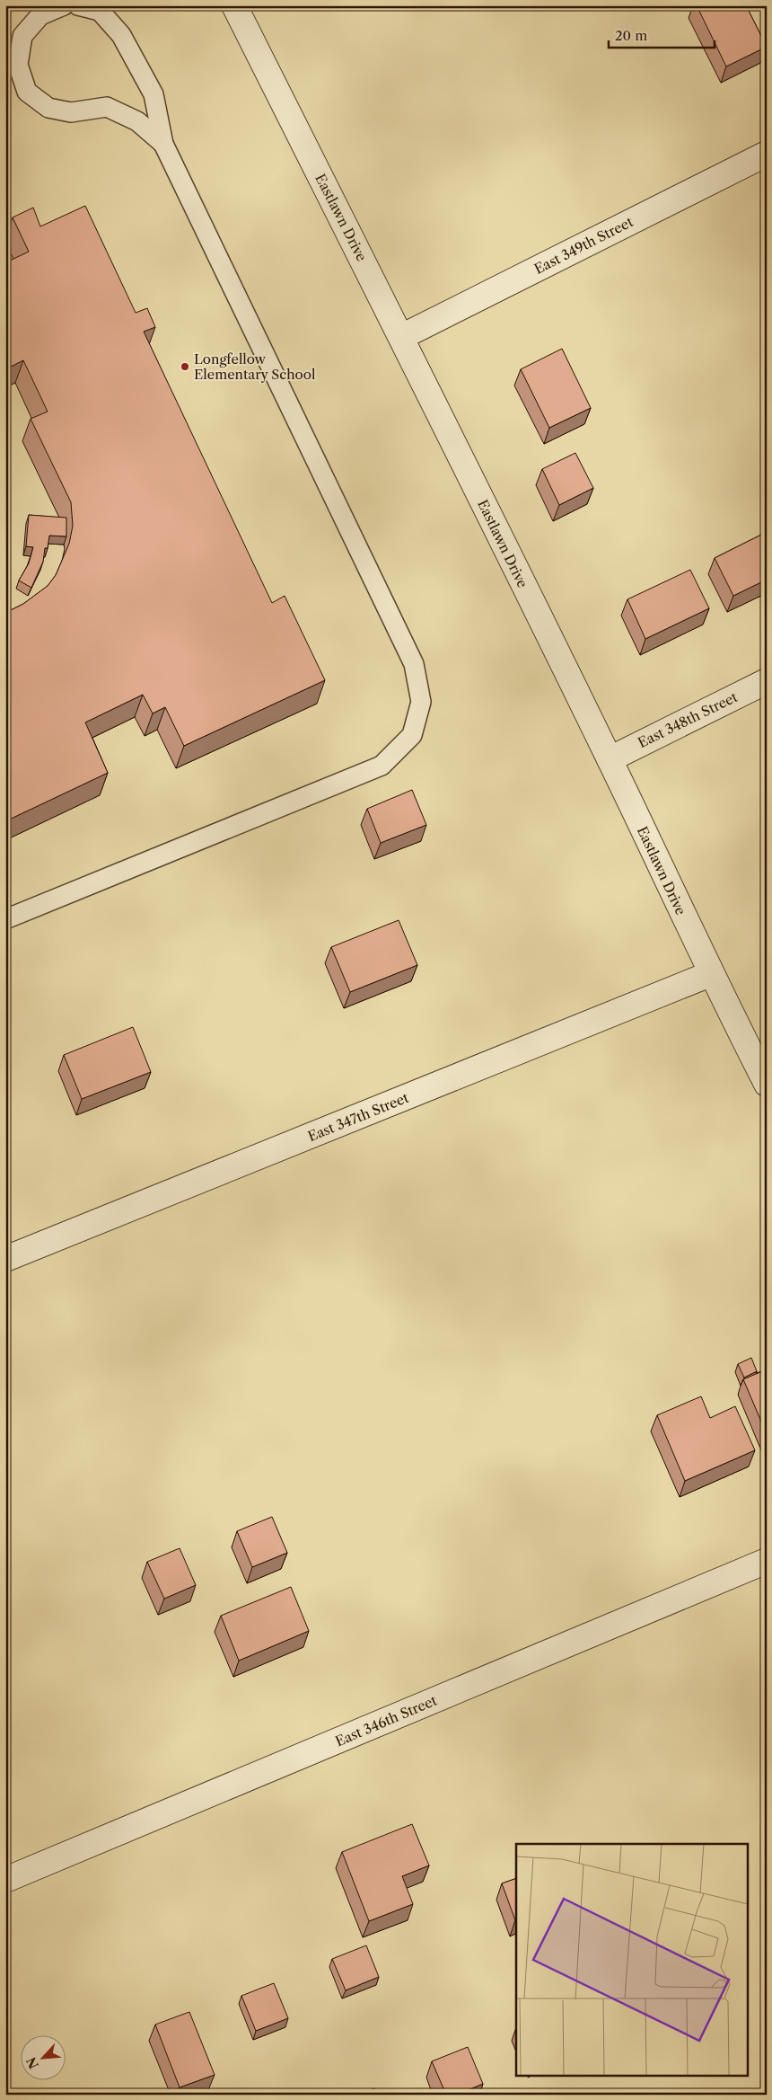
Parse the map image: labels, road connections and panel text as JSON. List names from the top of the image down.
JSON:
{
  "streets": {
    "street": [
      "Eastlawn Drive",
      "East 349th Street",
      "East 348th Street",
      "East 347th Street",
      "East 346th Street"
    ]
  },
  "crossings": [
    ["Eastlawn Drive", "East 349th Street"],
    ["Eastlawn Drive", "East 348th Street"],
    ["Eastlawn Drive", "East 347th Street"]
  ],
  "places": ["Longfellow Elementary School"],
  "scale_bar": "20 m",
  "north": "bottom left"
}
